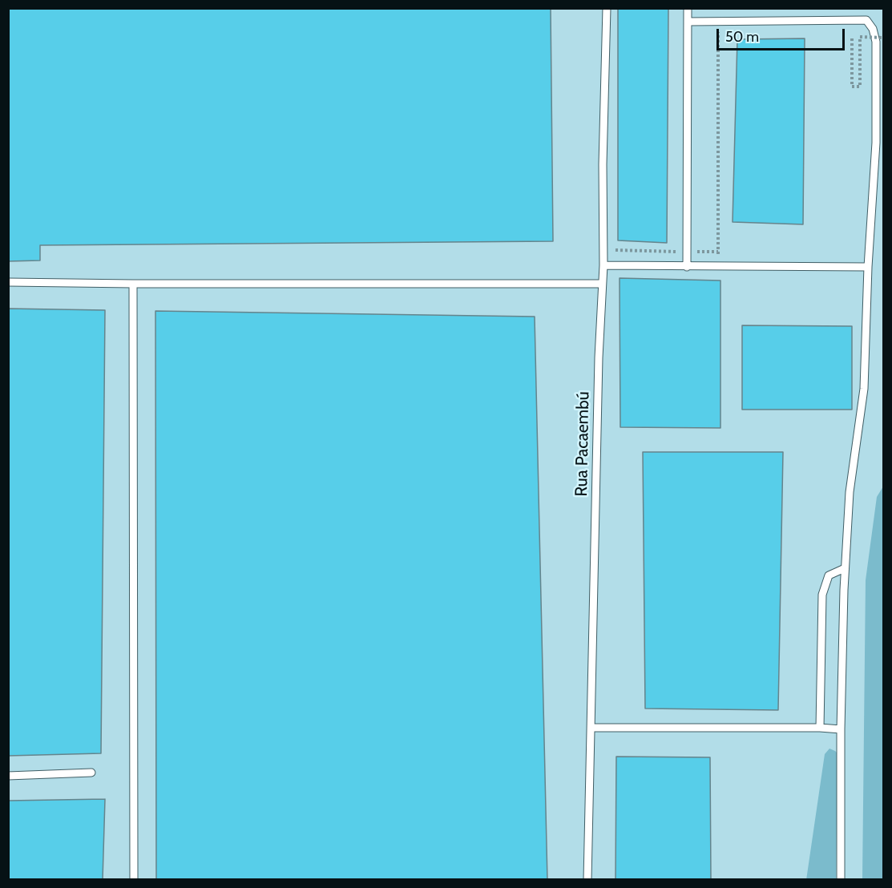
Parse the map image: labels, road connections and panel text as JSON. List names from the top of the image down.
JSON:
{
  "streets": {
    "lane": ["Rua Pacaembú"]
  },
  "scale_bar": "50 m"
}
